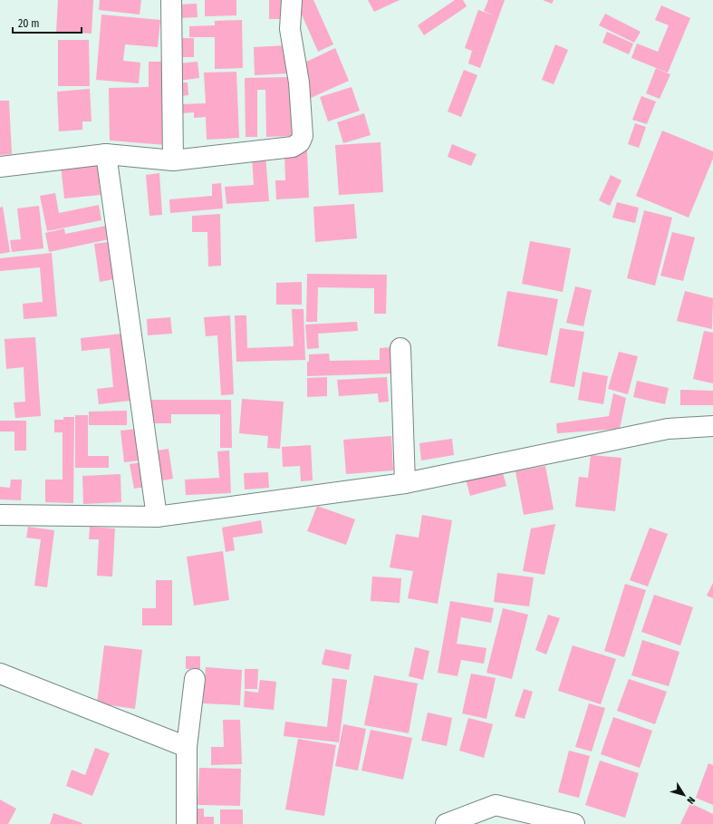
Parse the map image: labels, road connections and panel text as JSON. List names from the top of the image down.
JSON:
{
  "scale_bar": "20 m",
  "north": "bottom right"
}
